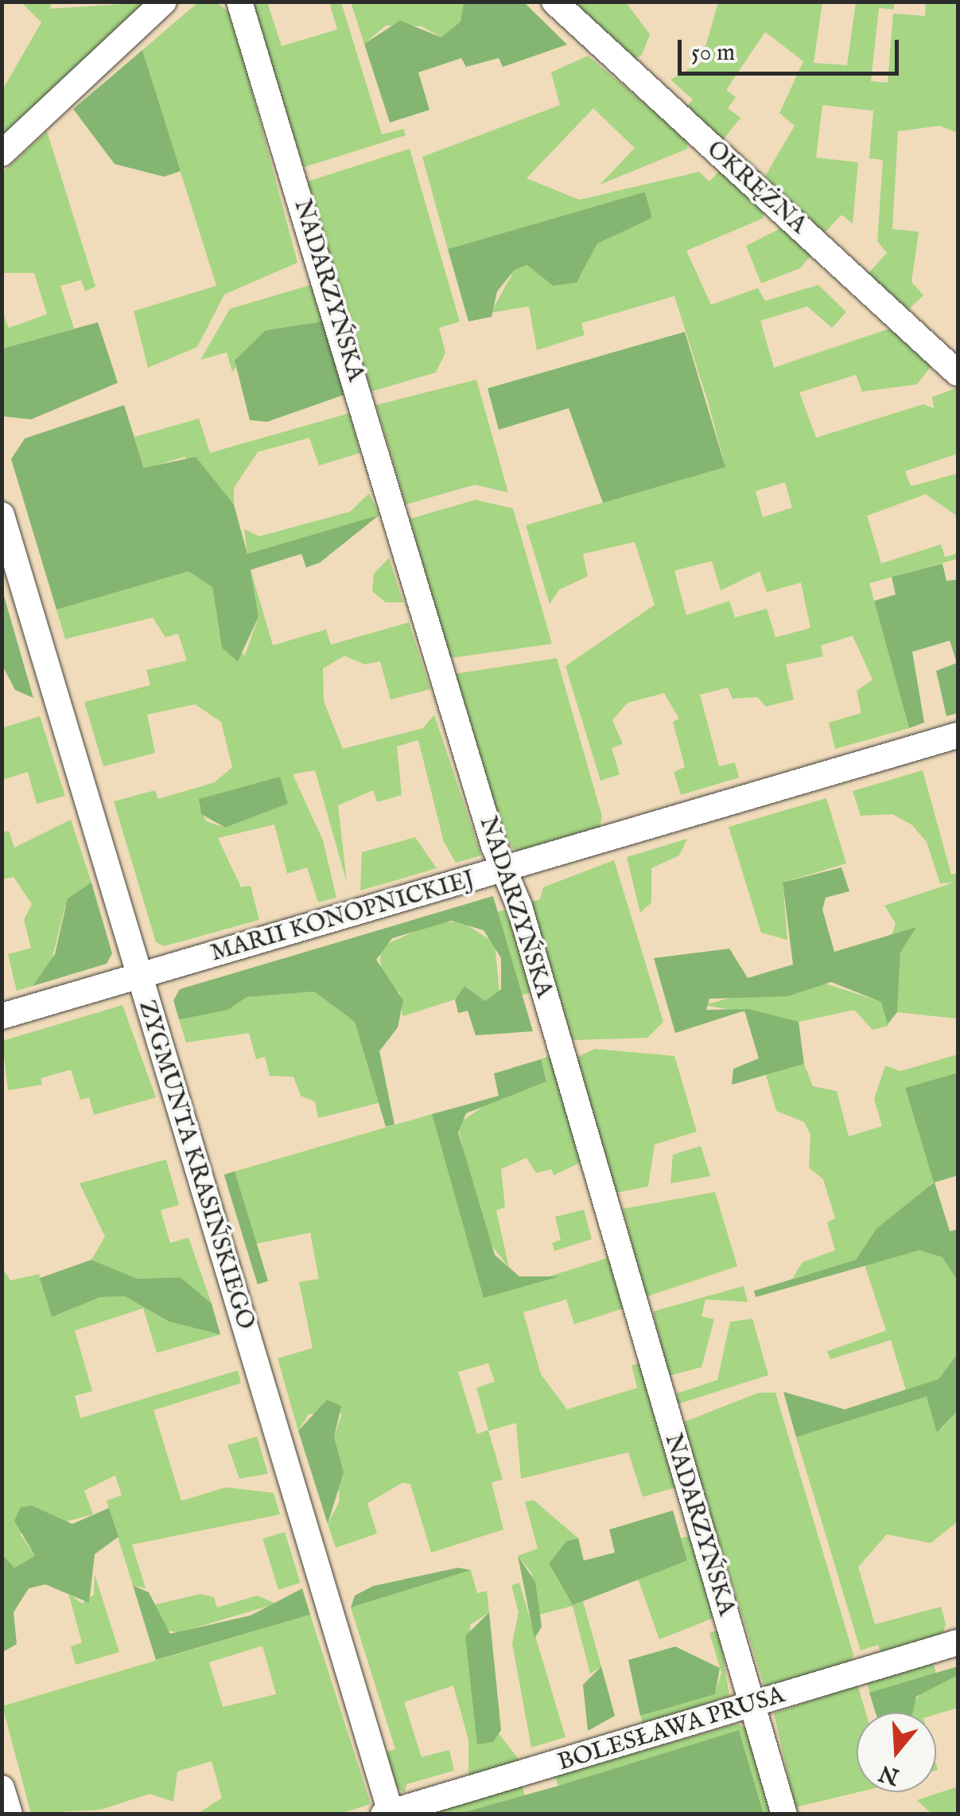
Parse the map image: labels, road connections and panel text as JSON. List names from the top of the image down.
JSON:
{
  "streets": {
    "street": [
      "OKRĘŻNA",
      "NADARZYŃSKA",
      "MARII KONOPNICKIEJ",
      "ZYGMUNTA KRASIŃSKIEGO",
      "BOLESŁAWA PRUSA"
    ]
  },
  "crossings": [
    ["NADARZYŃSKA", "MARII KONOPNICKIEJ"],
    ["NADARZYŃSKA", "BOLESŁAWA PRUSA"],
    ["MARII KONOPNICKIEJ", "ZYGMUNTA KRASIŃSKIEGO"],
    ["ZYGMUNTA KRASIŃSKIEGO", "BOLESŁAWA PRUSA"]
  ],
  "scale_bar": "50 m",
  "north": "bottom"
}
